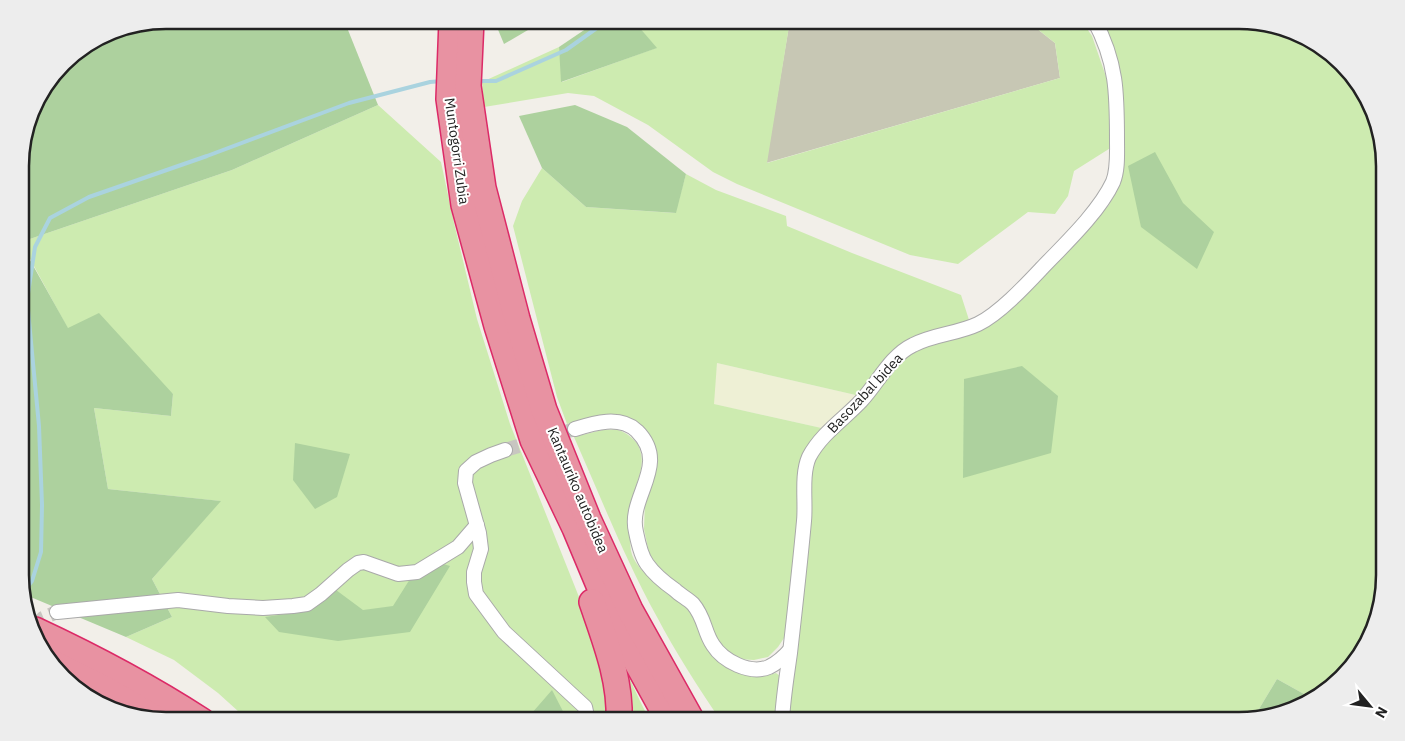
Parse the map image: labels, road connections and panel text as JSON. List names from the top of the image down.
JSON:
{
  "streets": {
    "highway": ["Muntogorri Zubia", "Kantauriko autobidea"],
    "street": ["Basozabal bidea"]
  },
  "crossings": [
    ["Muntogorri Zubia", "Kantauriko autobidea"]
  ],
  "north": "bottom right"
}
